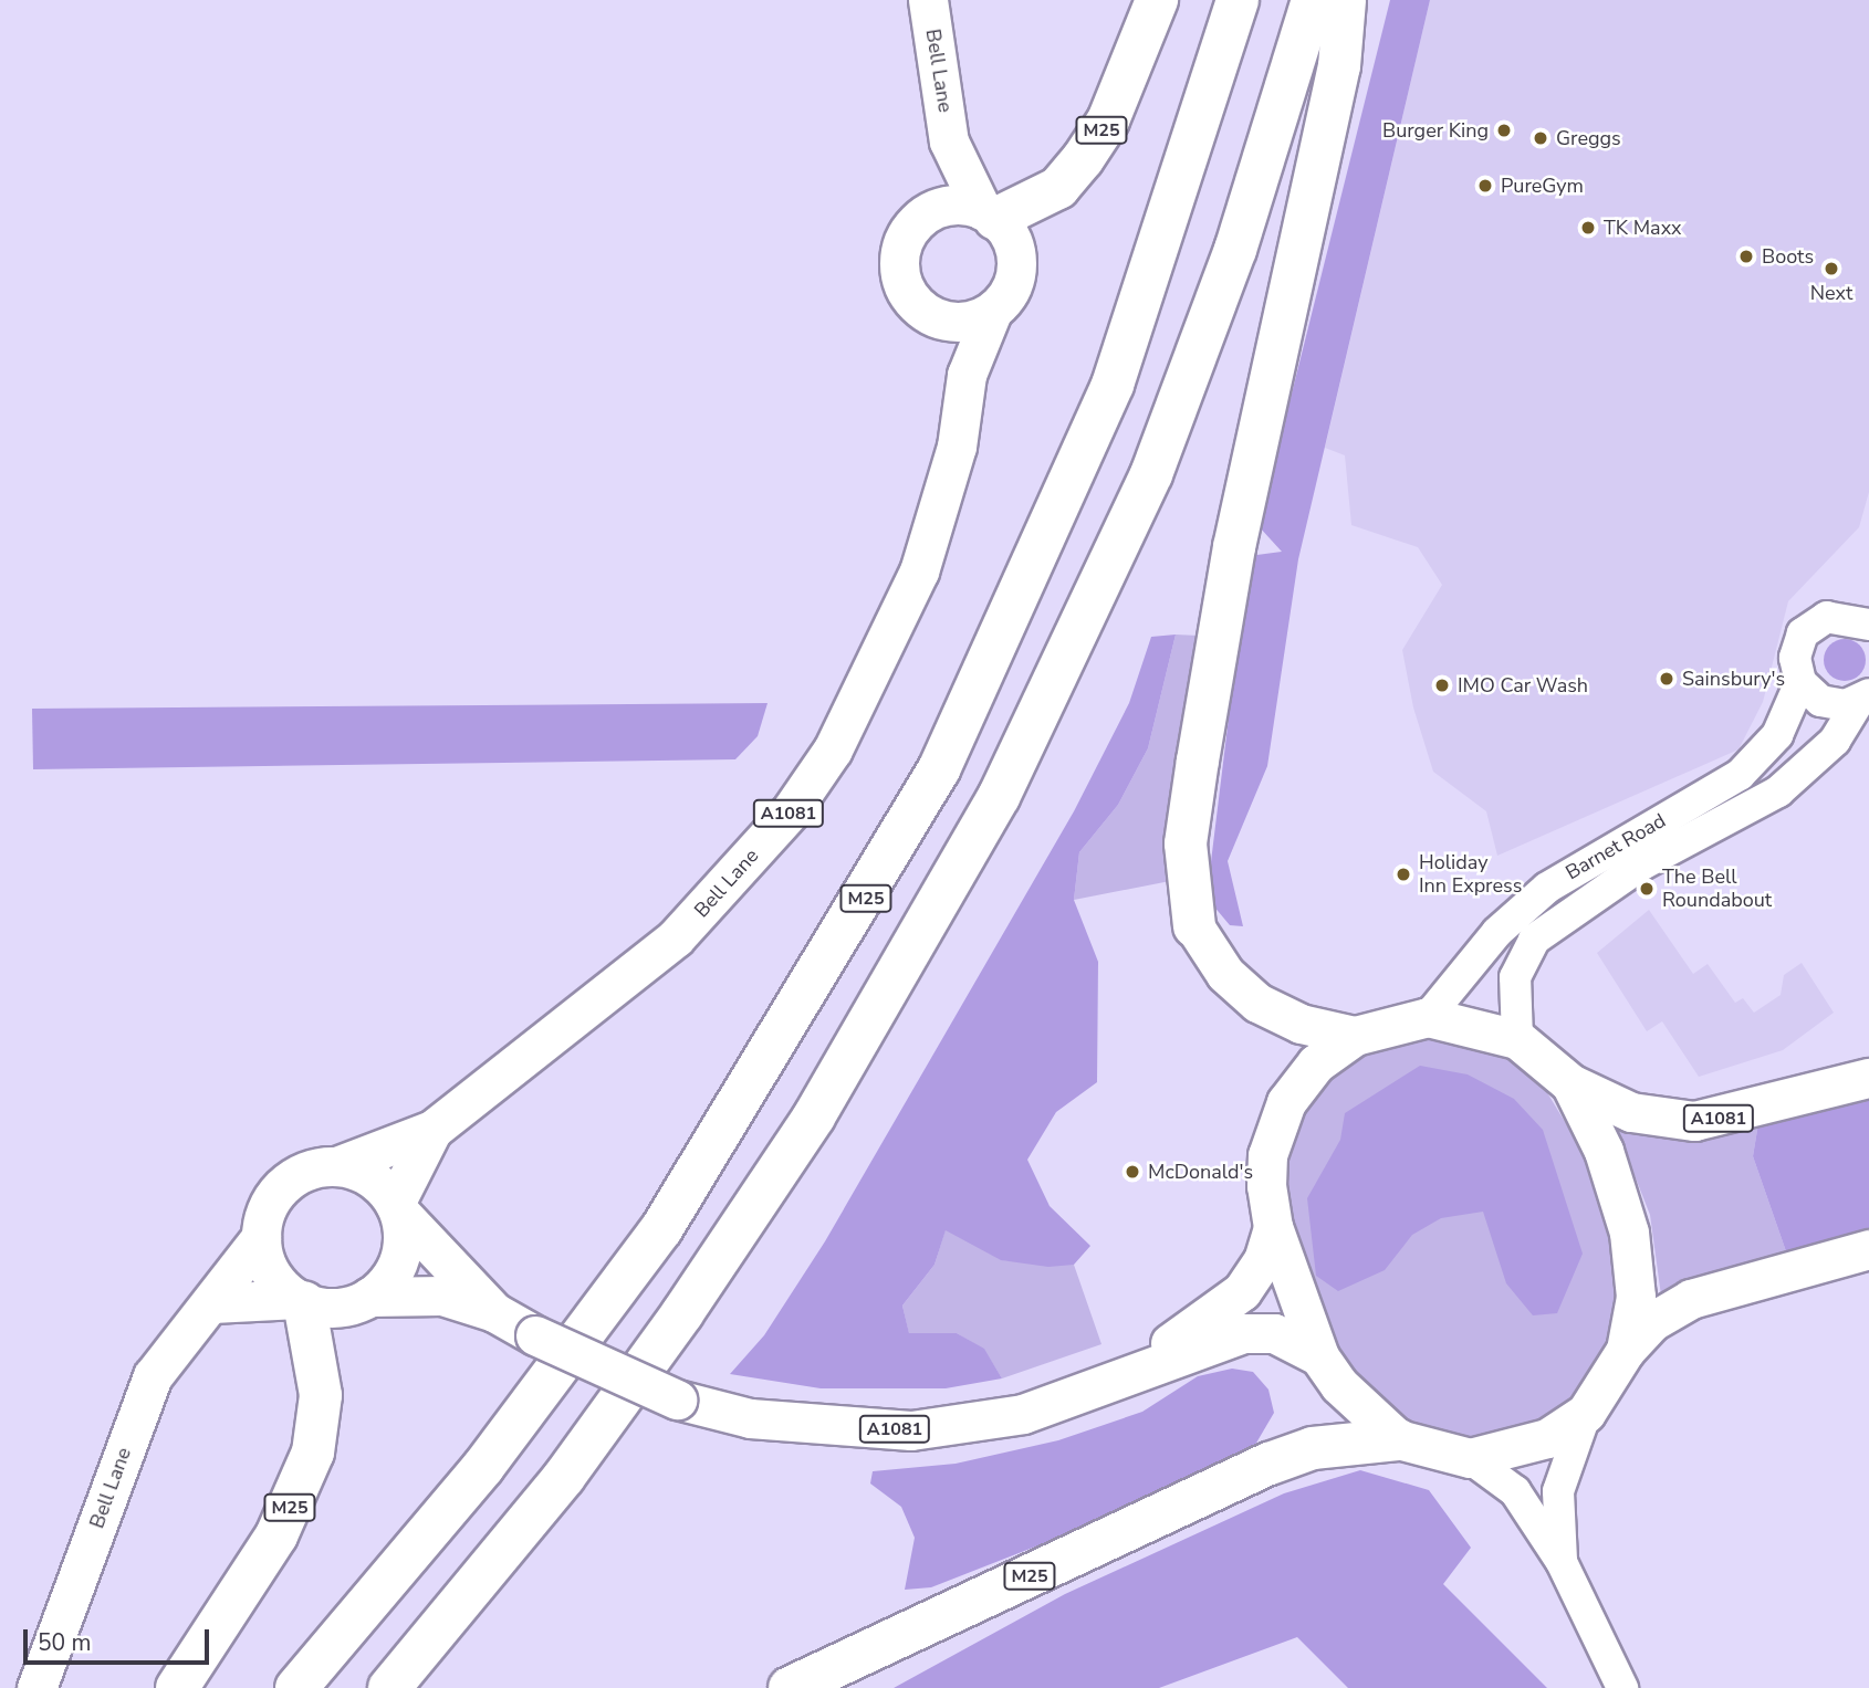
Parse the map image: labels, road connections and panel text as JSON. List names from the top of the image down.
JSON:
{
  "streets": {
    "highway": ["M25"],
    "main road": ["Bell Lane", "A1081"],
    "street": ["Barnet Road"]
  },
  "crossings": [
    ["Bell Lane", "M25"],
    ["Bell Lane", "A1081"],
    ["M25", "A1081"]
  ],
  "places": [
    "Burger King",
    "Greggs",
    "PureGym",
    "TK Maxx",
    "Boots",
    "Next",
    "Sainsbury's",
    "IMO Car Wash",
    "Holiday Inn Express",
    "The Bell Roundabout",
    "McDonald's"
  ],
  "scale_bar": "50 m"
}
